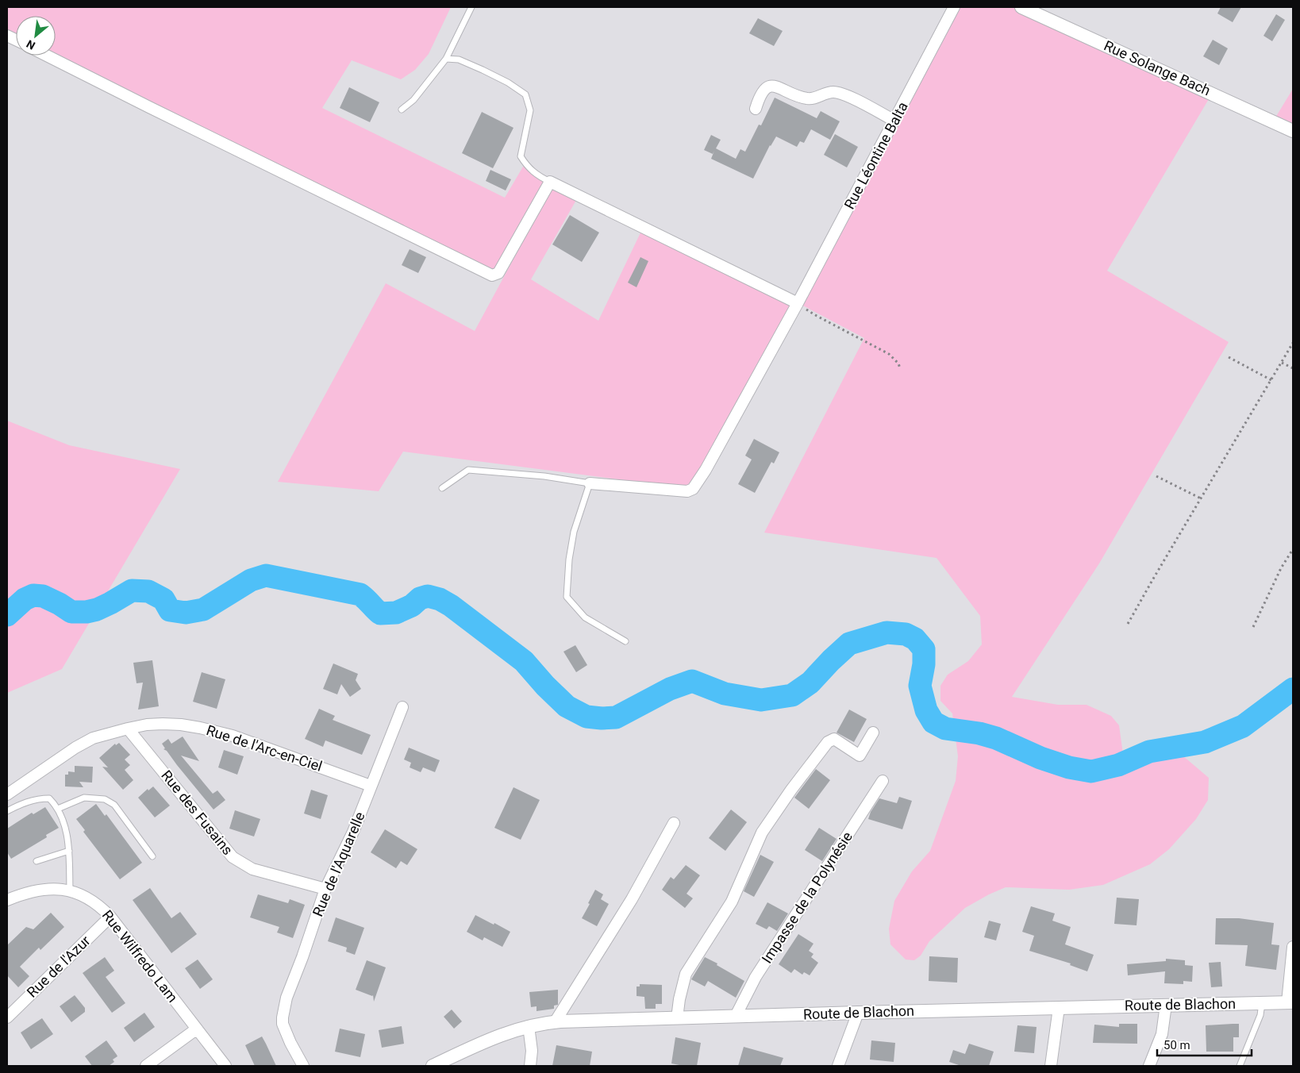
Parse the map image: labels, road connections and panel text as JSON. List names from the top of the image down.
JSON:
{
  "streets": {
    "street": [
      "Rue Solange Bach",
      "Rue Léontine Balta",
      "Rue de l'Arc-en-Ciel",
      "Rue des Fusains",
      "Rue de l'Aquarelle",
      "Impasse de la Polynésie",
      "Rue Wilfredo Lam",
      "Rue de l'Azur",
      "Route de Blachon"
    ]
  },
  "crossings": [
    ["Rue de l'Arc-en-Ciel", "Rue des Fusains"],
    ["Rue de l'Arc-en-Ciel", "Rue de l'Aquarelle"],
    ["Rue des Fusains", "Rue de l'Aquarelle"],
    ["Impasse de la Polynésie", "Route de Blachon"],
    ["Rue Wilfredo Lam", "Rue de l'Azur"]
  ],
  "scale_bar": "50 m",
  "north": "bottom left"
}
